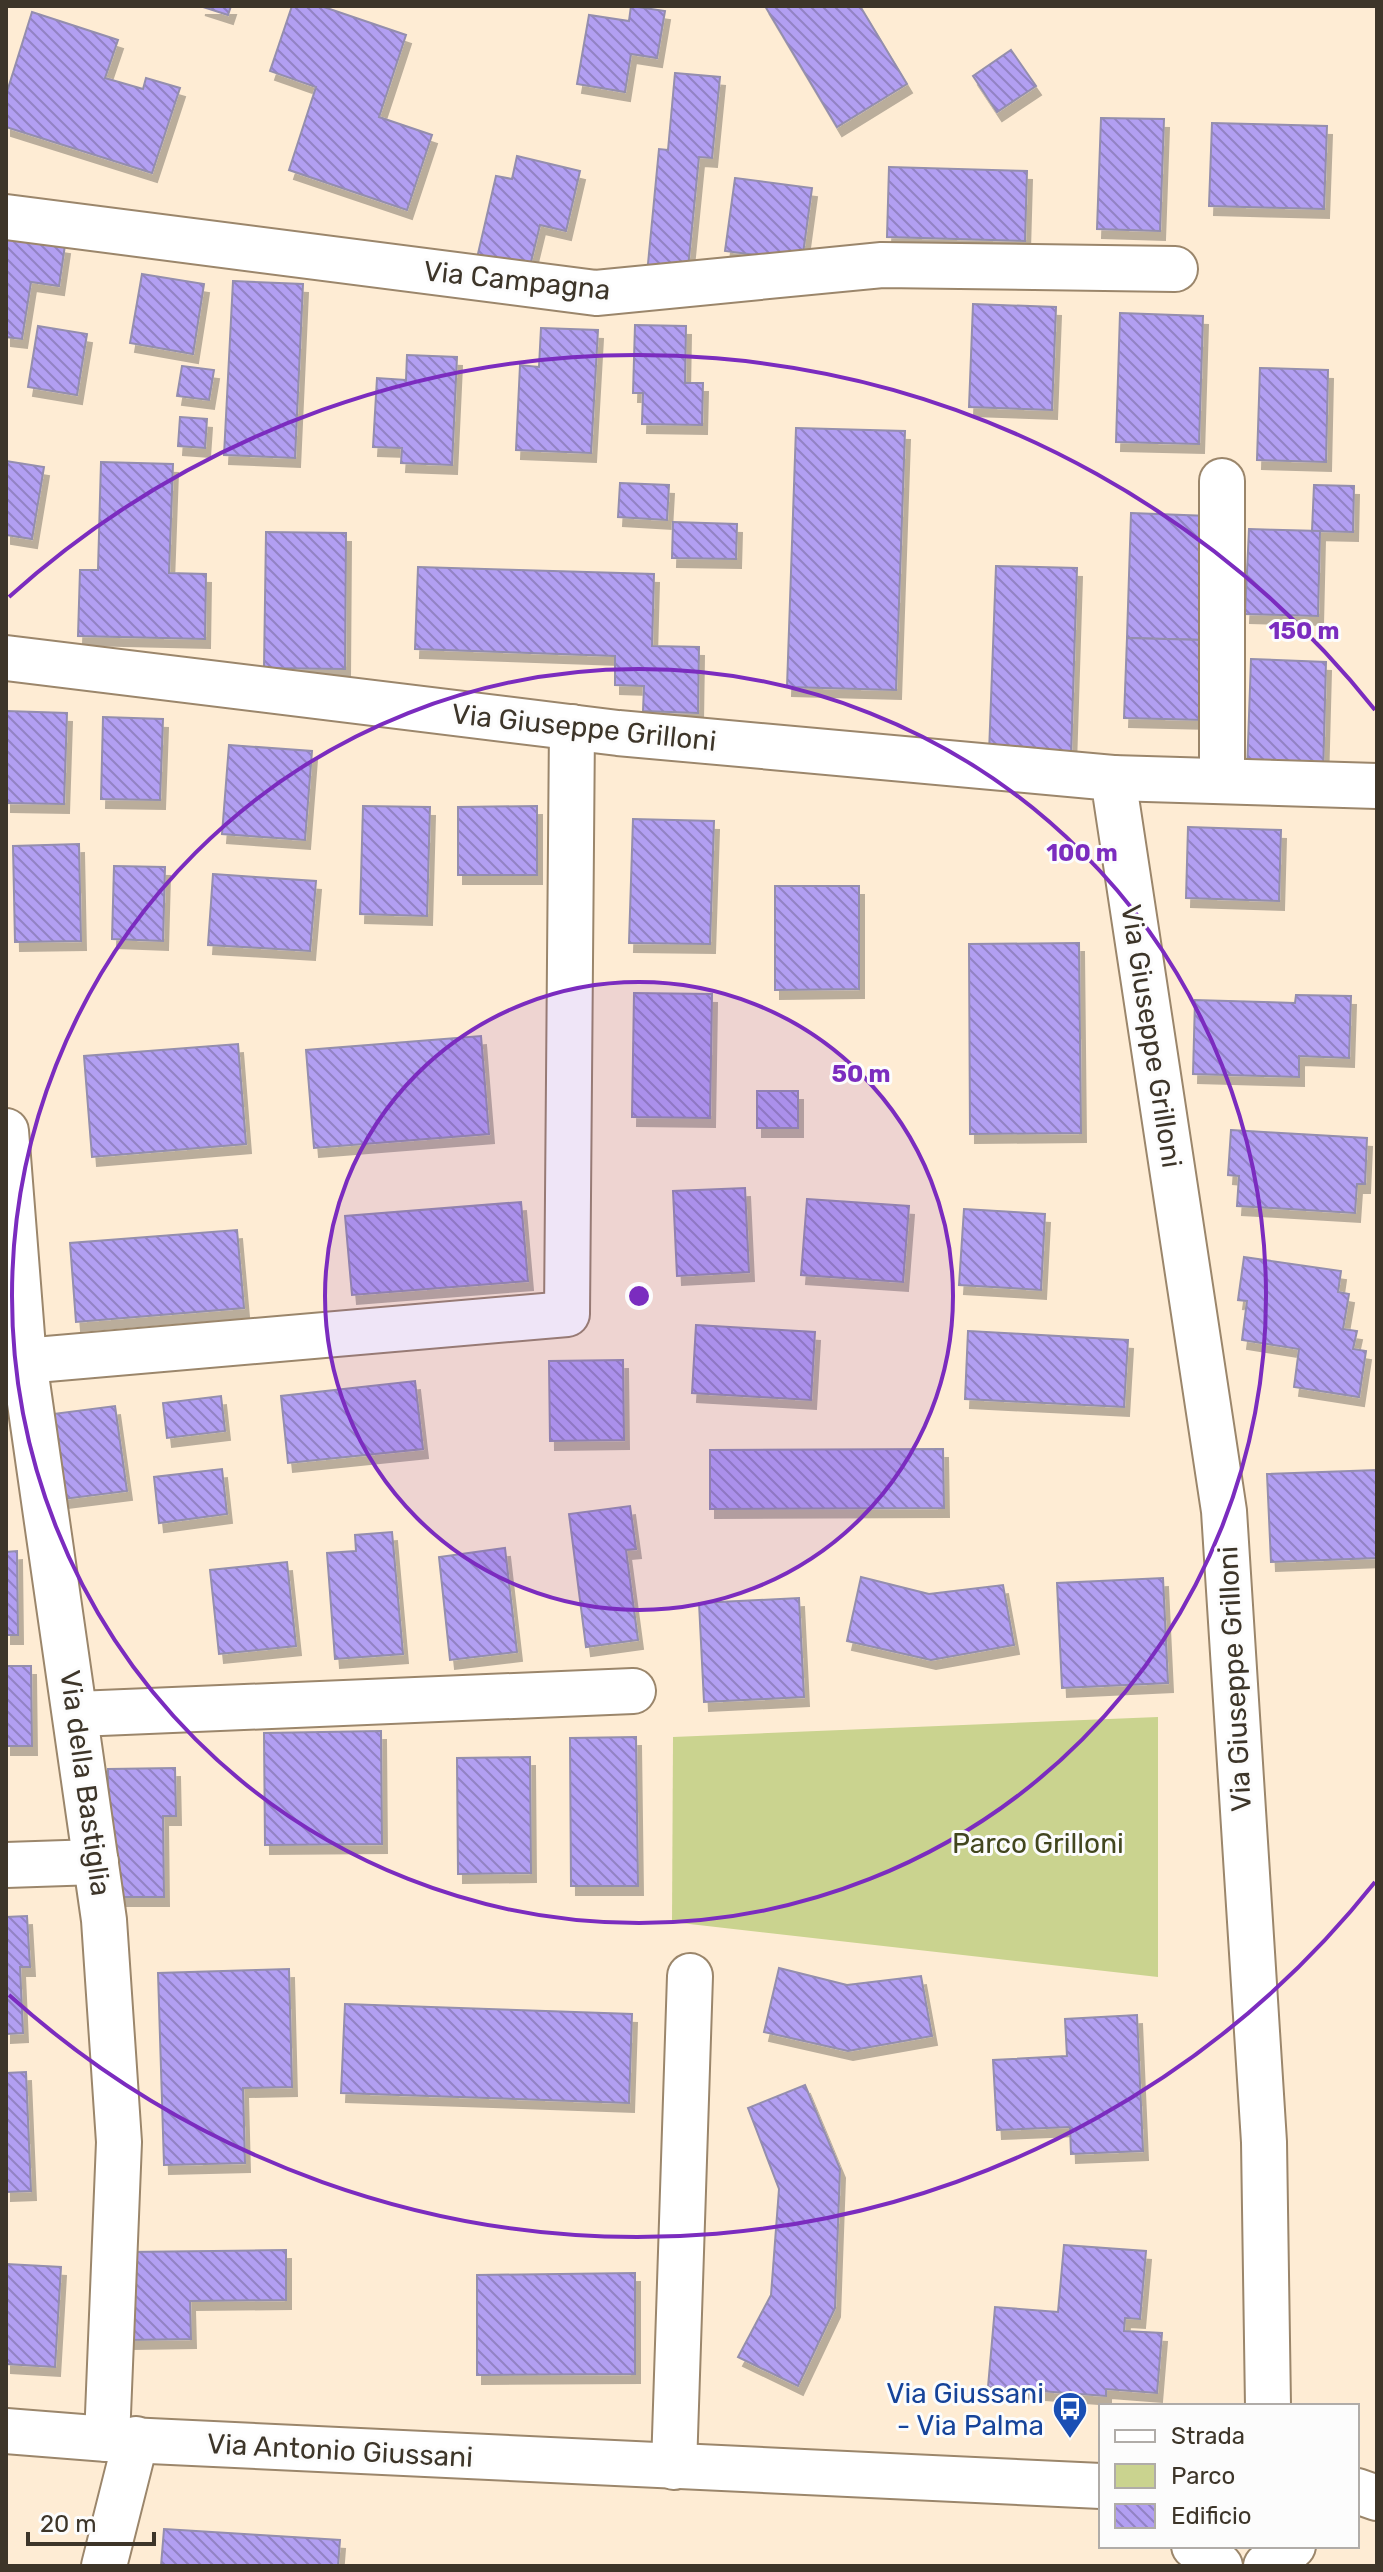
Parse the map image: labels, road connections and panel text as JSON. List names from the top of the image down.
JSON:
{
  "streets": {
    "street": [
      "Via Campagna",
      "Via Giuseppe Grilloni",
      "Via della Bastiglia",
      "Via Antonio Giussani"
    ]
  },
  "crossings": [
    ["Via della Bastiglia", "Via Antonio Giussani"]
  ],
  "parks": ["Parco Grilloni"],
  "places": {
    "bus stop": ["Via Giussani - Via Palma"]
  },
  "legend": ["Strada", "Parco", "Edificio"],
  "scale_bar": "20 m",
  "rings": ["150 m", "100 m", "50 m"]
}
